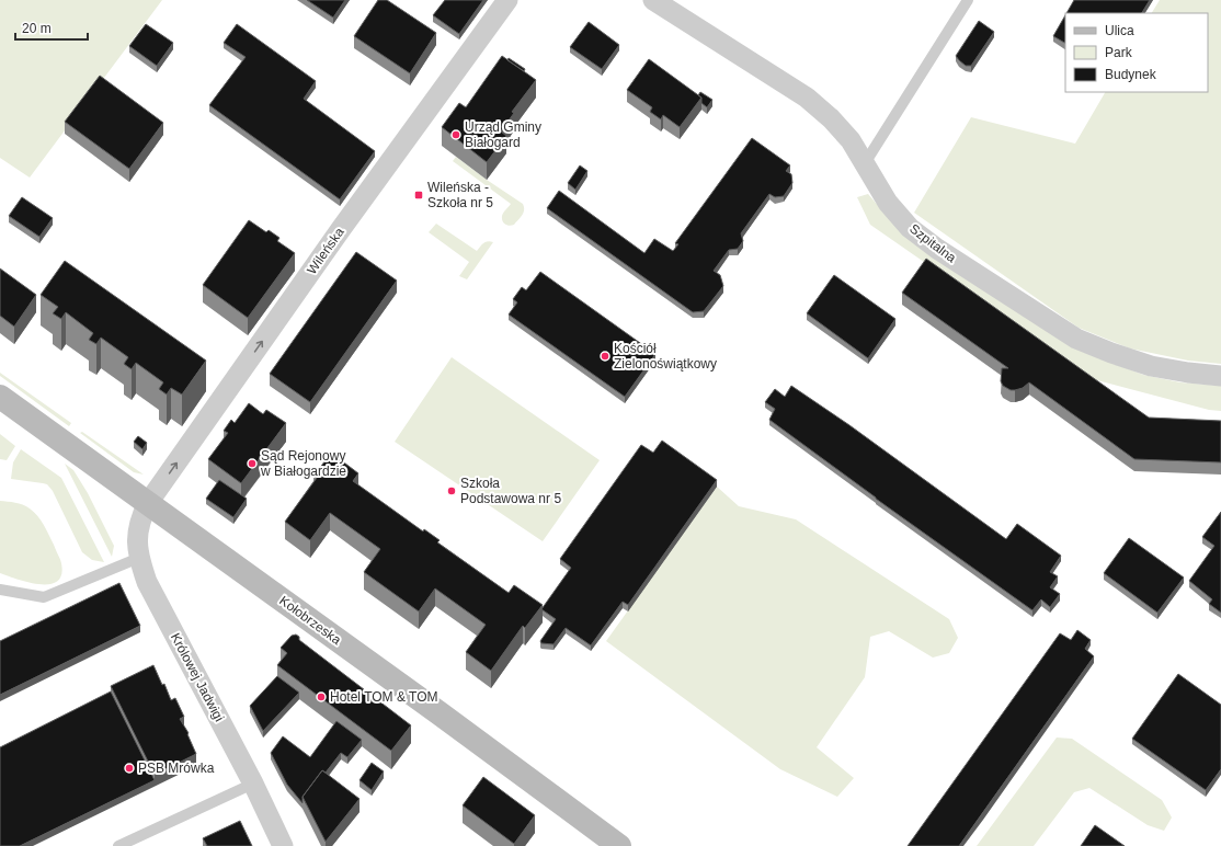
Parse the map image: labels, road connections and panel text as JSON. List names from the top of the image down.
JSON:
{
  "streets": {
    "main road": ["Kołobrzeska"],
    "street": ["Szpitalna", "Wileńska", "Królowej Jadwigi"]
  },
  "crossings": [
    ["Wileńska", "Kołobrzeska"],
    ["Wileńska", "Królowej Jadwigi"],
    ["Kołobrzeska", "Królowej Jadwigi"]
  ],
  "one_way": ["Wileńska"],
  "places": {
    "other": [
      "Urząd Gminy Białogard",
      "Kościół Zielonoświątkowy",
      "Sąd Rejonowy w Białogardzie",
      "Szkoła Podstawowa nr 5",
      "Hotel TOM & TOM",
      "PSB Mrówka"
    ],
    "transit": ["Wileńska - Szkoła nr 5"]
  },
  "legend": ["Ulica", "Park", "Budynek"],
  "scale_bar": "20 m"
}
